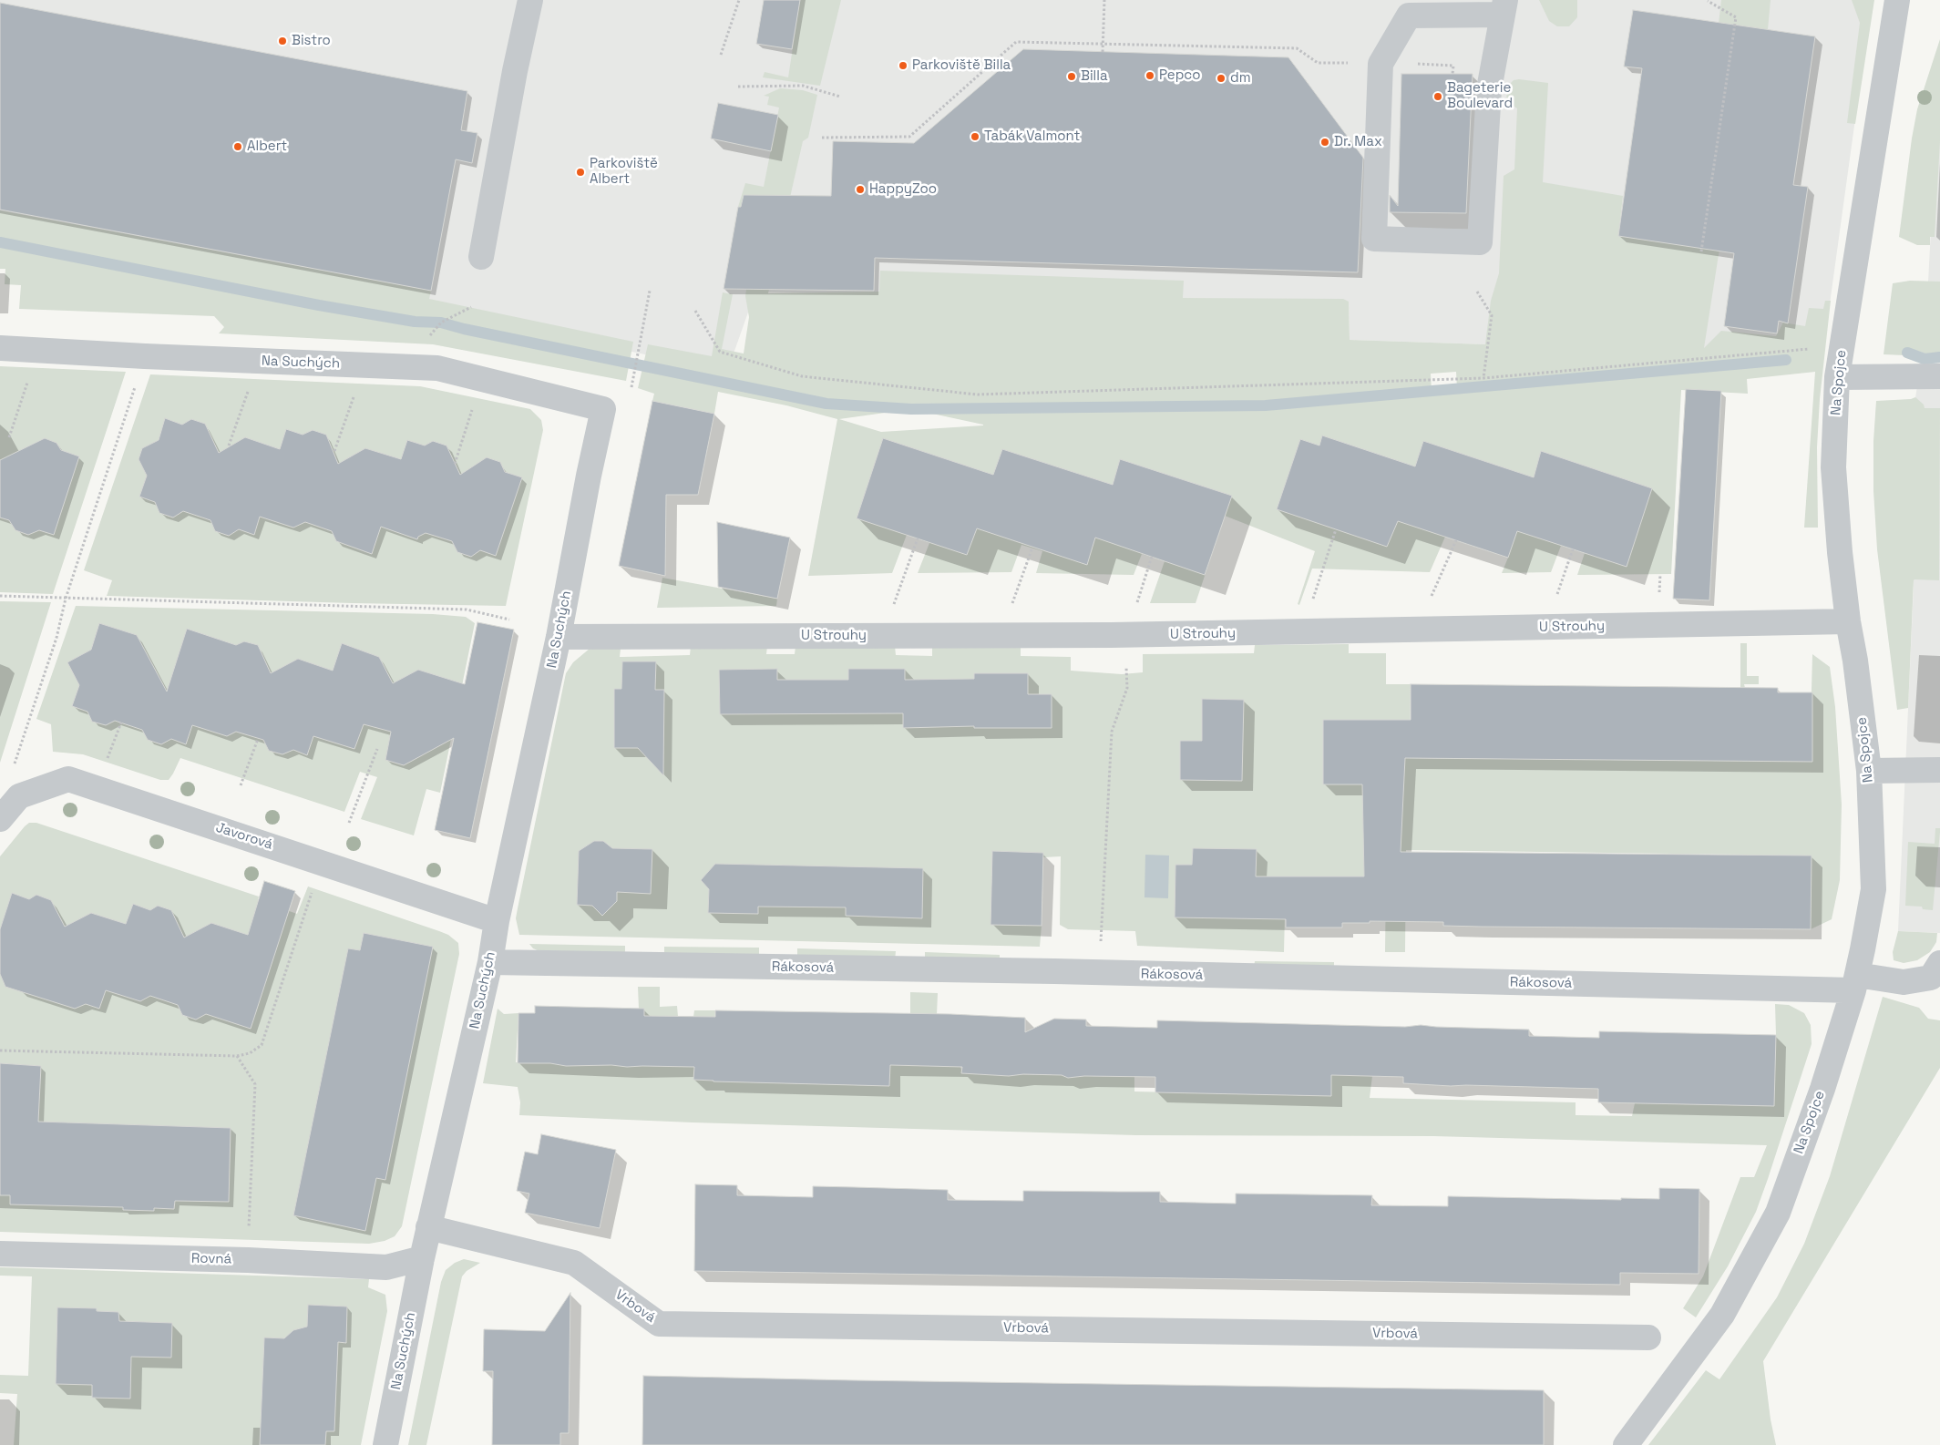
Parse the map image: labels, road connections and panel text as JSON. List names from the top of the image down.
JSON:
{
  "streets": {
    "street": [
      "Na Suchých",
      "Na Spojce",
      "U Strouhy",
      "Javorová",
      "Rákosová",
      "Rovná",
      "Vrbová"
    ]
  },
  "crossings": [
    ["Na Suchých", "U Strouhy"],
    ["Na Suchých", "Javorová"],
    ["Na Suchých", "Rákosová"],
    ["Na Suchých", "Rovná"],
    ["Na Suchých", "Vrbová"],
    ["Na Spojce", "U Strouhy"],
    ["Na Spojce", "Rákosová"]
  ],
  "places": [
    "Bistro",
    "Parkoviště Billa",
    "Pepco",
    "Billa",
    "dm",
    "Bageterie Boulevard",
    "Tabák Valmont",
    "Dr. Max",
    "Albert",
    "Parkoviště Albert",
    "HappyZoo"
  ]
}
